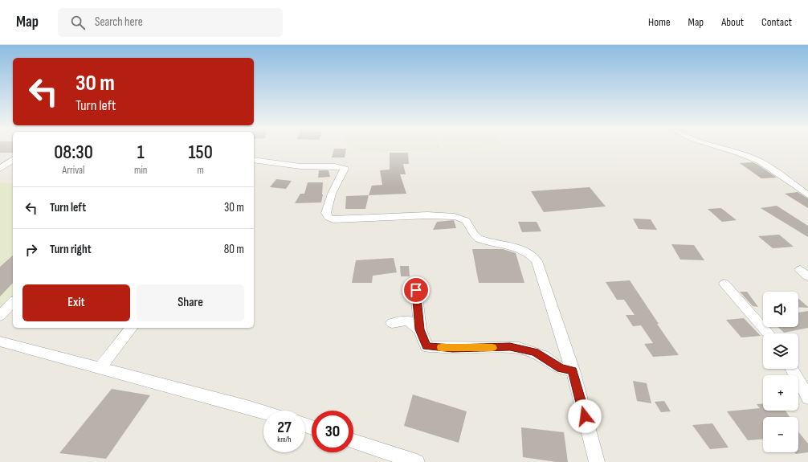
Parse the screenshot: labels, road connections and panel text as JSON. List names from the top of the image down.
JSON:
{
  "page": {
    "header": "Map",
    "search": "Search here",
    "nav": [
      "Home",
      "Map",
      "About",
      "Contact"
    ],
    "turn": ["30 m", "Turn left"],
    "eta": [
      "08:30",
      "Arrival",
      "1",
      "min",
      "150",
      "m"
    ],
    "list": [
      {
        "name": "Turn left",
        "value": "30 m"
      },
      {
        "name": "Turn right",
        "value": "80 m"
      }
    ],
    "buttons": ["Exit", "Share"],
    "map_buttons": ["+", "−"],
    "speed": "27 km/h",
    "limit": "30"
  }
}
